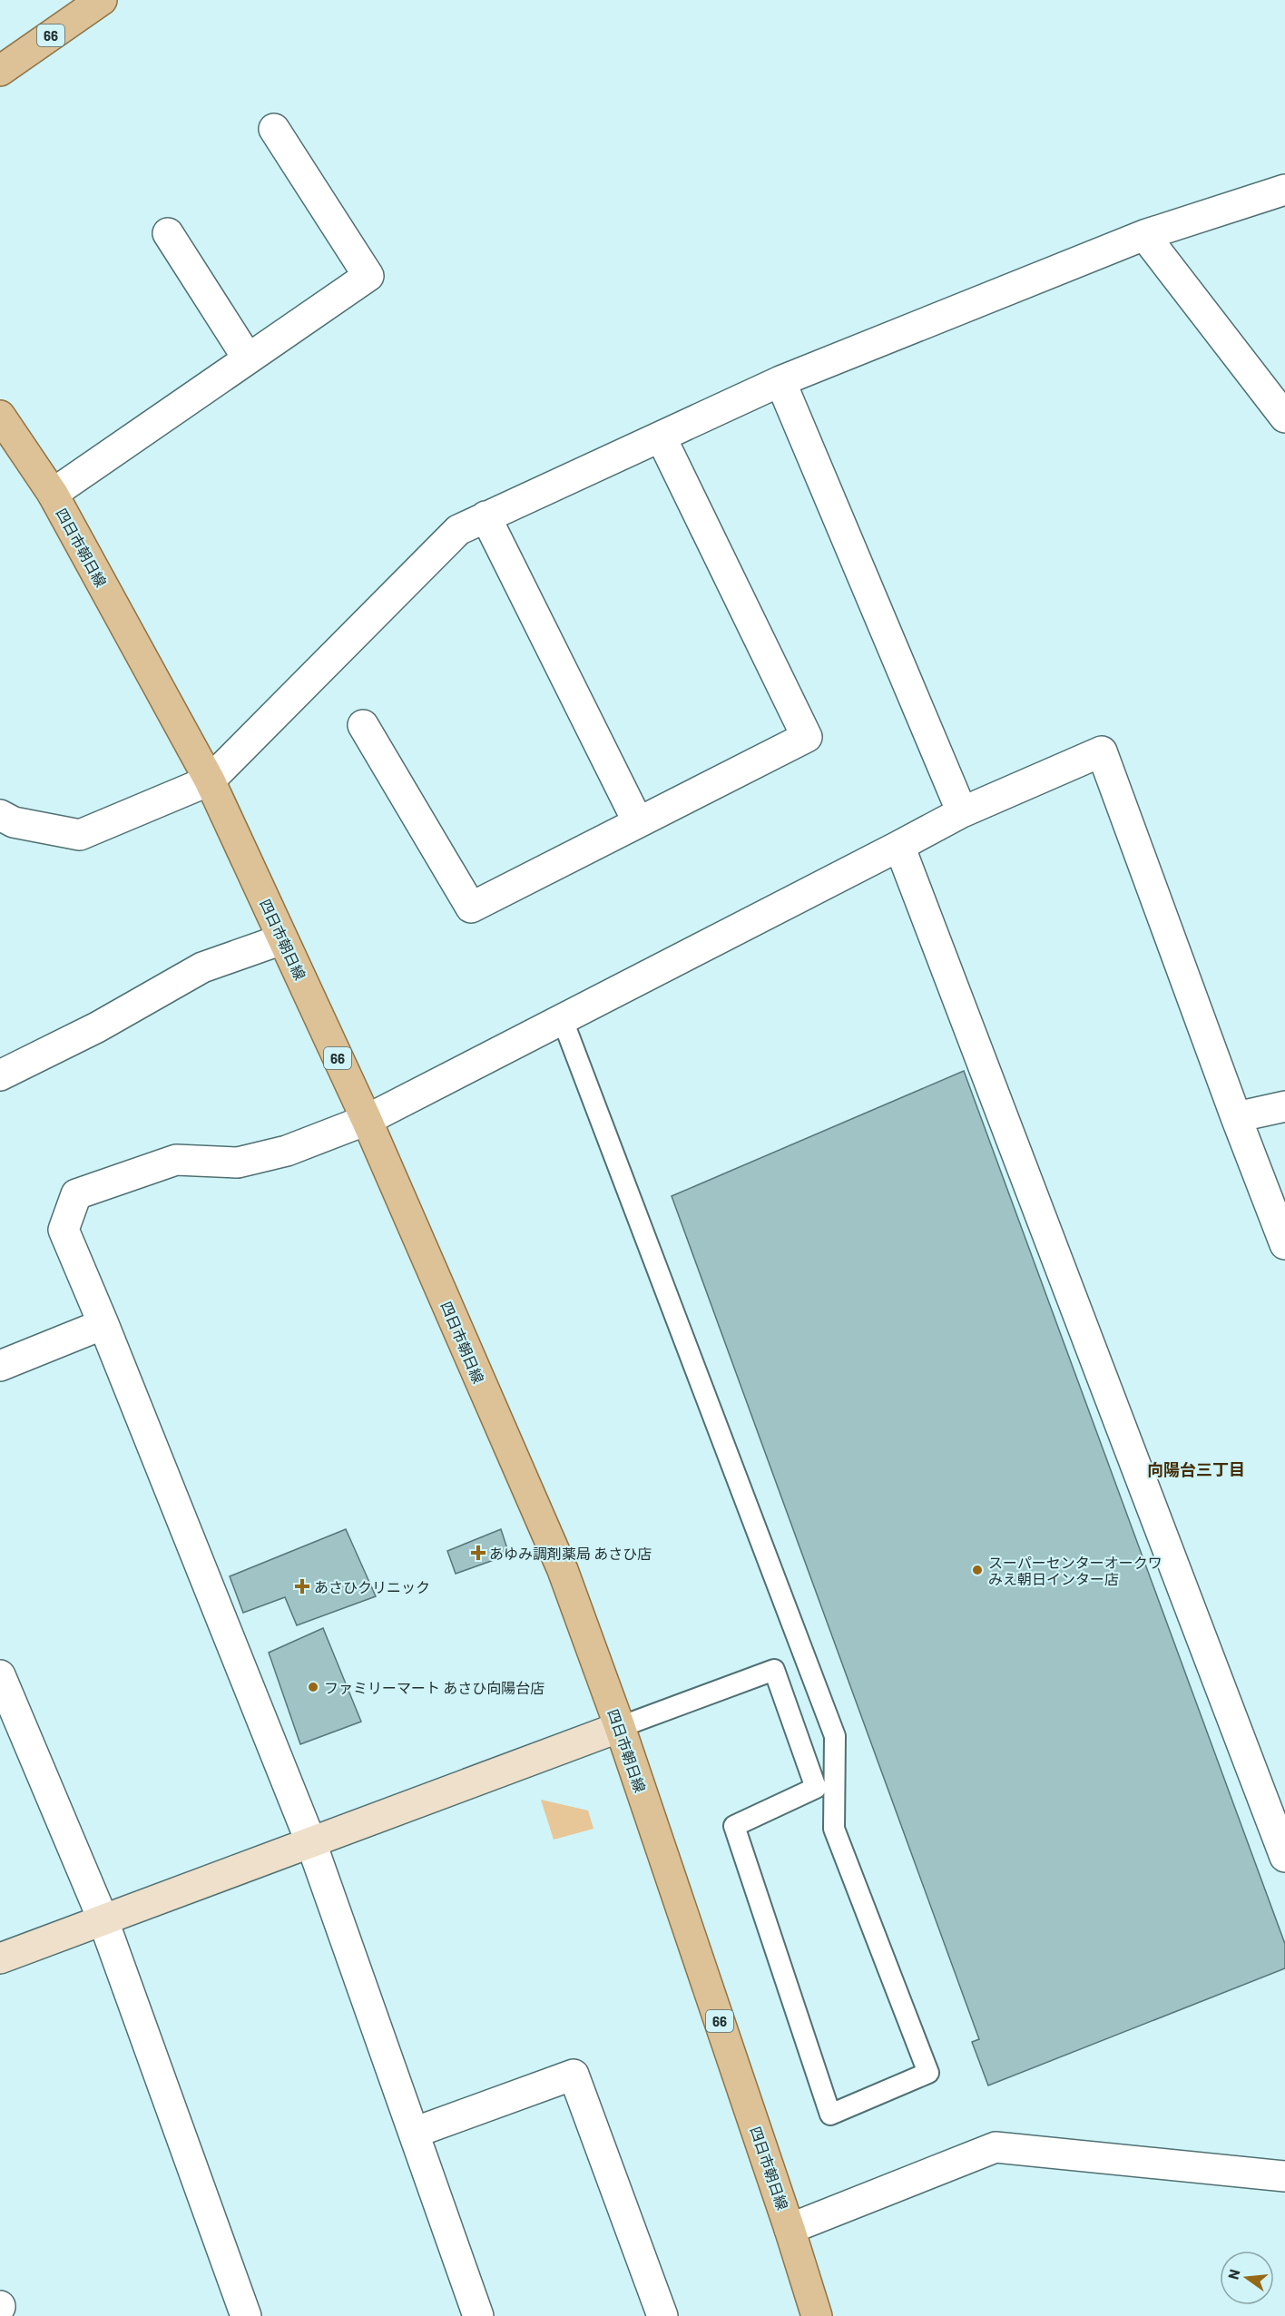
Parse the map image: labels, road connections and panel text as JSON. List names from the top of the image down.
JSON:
{
  "streets": {
    "main road": ["66", "四日市朝日線"]
  },
  "districts": ["向陽台三丁目"],
  "places": {
    "health": ["あゆみ調剤薬局 あさひ店", "あさひクリニック"],
    "other": ["スーパーセンターオークワ みえ朝日インター店", "ファミリーマート あさひ向陽台店"]
  },
  "north": "left"
}
